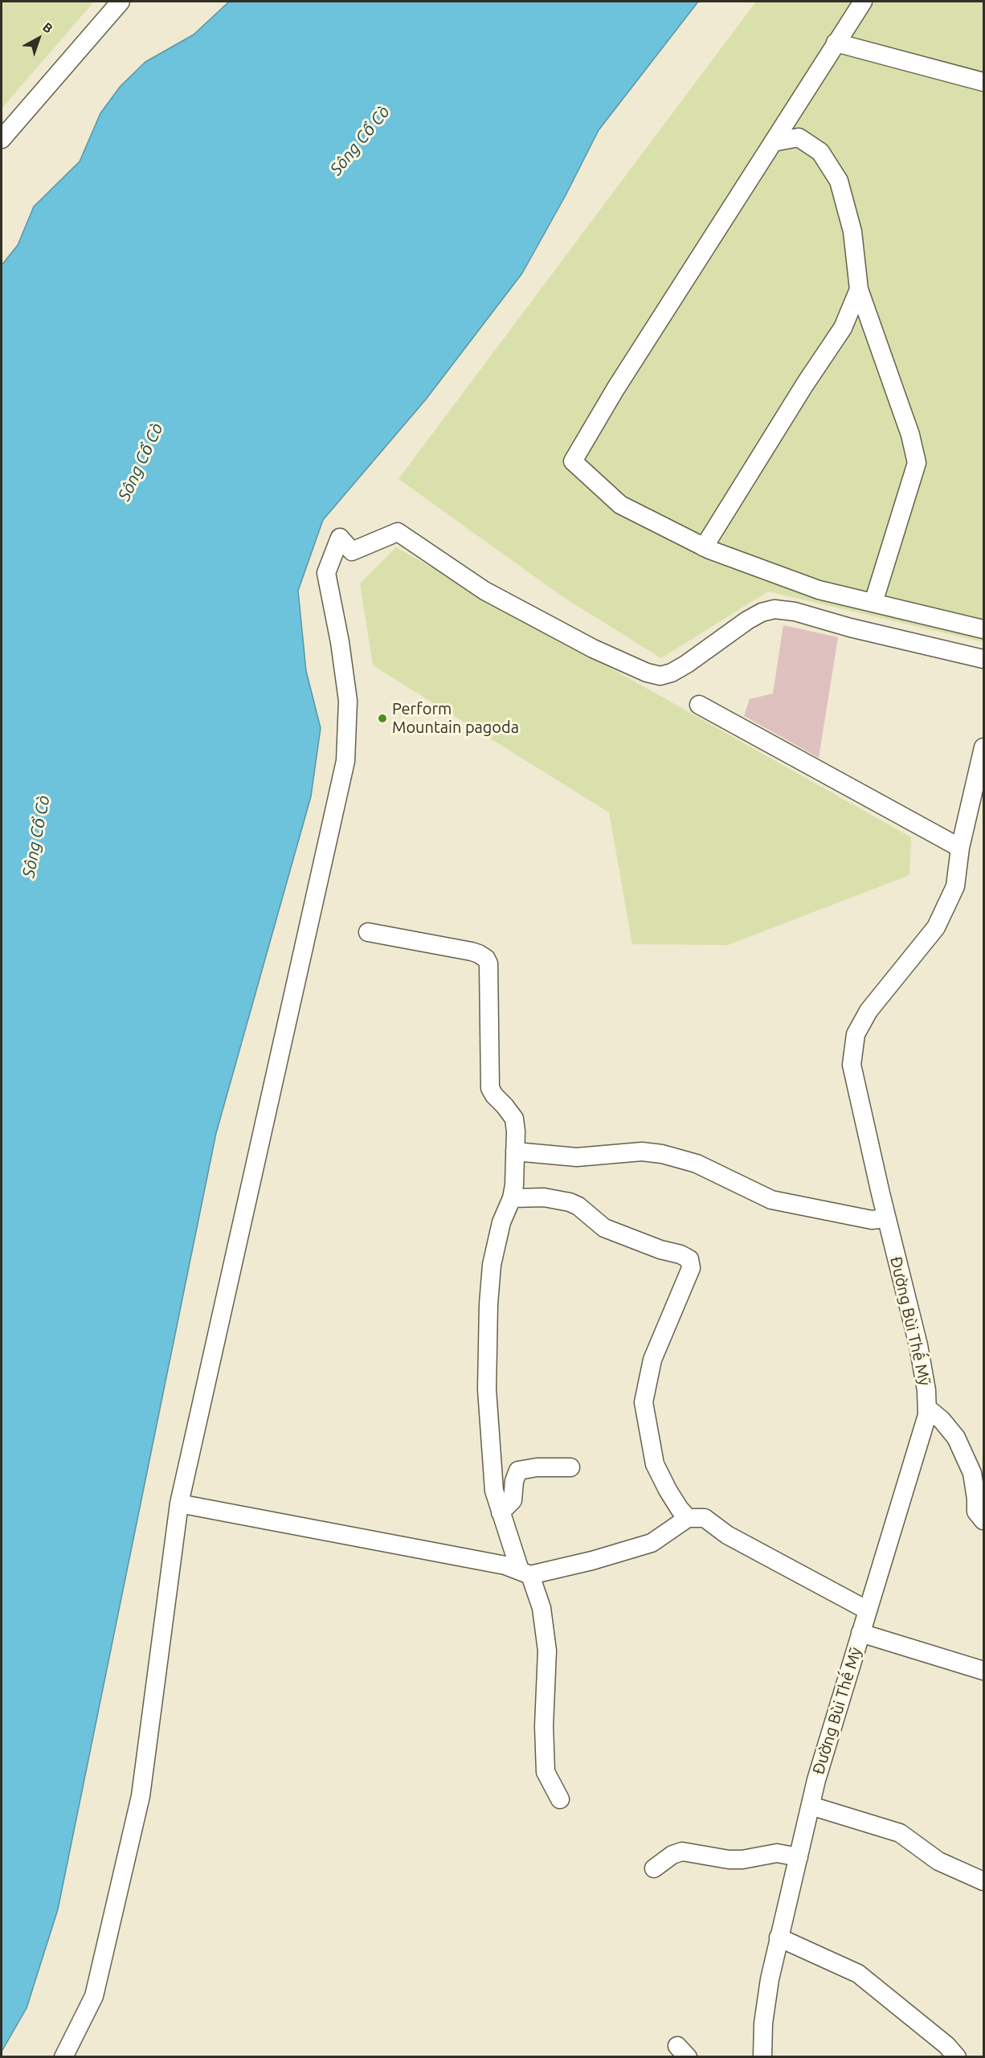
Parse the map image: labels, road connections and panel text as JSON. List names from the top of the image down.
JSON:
{
  "streets": {
    "street": ["Đường Bùi Thế Mỹ"]
  },
  "water": ["Sông Cổ Cò"],
  "places": ["Perform Mountain pagoda"],
  "north": "top right"
}
